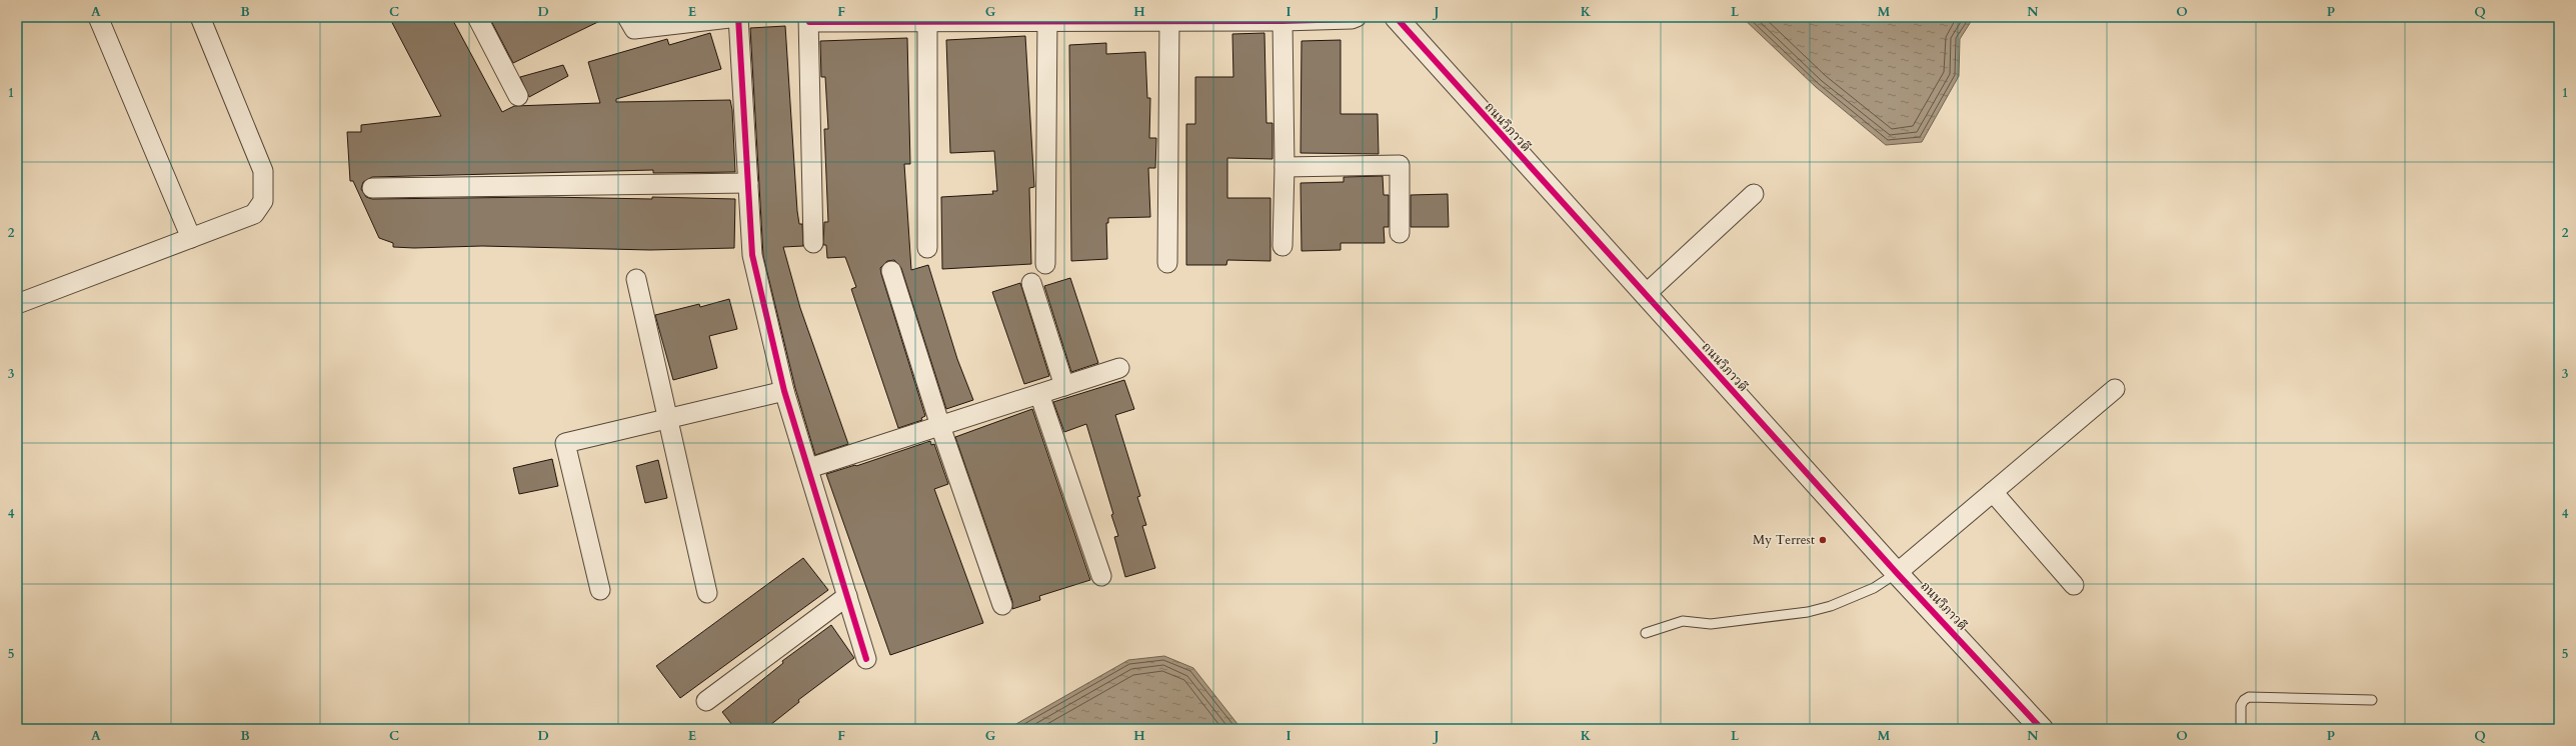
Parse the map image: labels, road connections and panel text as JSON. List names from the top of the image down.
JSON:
{
  "streets": {
    "street": ["ถนนวิภาวดี"]
  },
  "places": ["My Terrest"],
  "grid": {
    "columns": [
      "A",
      "B",
      "C",
      "D",
      "E",
      "F",
      "G",
      "H",
      "I",
      "J",
      "K",
      "L",
      "M",
      "N",
      "O",
      "P",
      "Q"
    ],
    "rows": [
      "1",
      "2",
      "3",
      "4",
      "5"
    ]
  }
}
